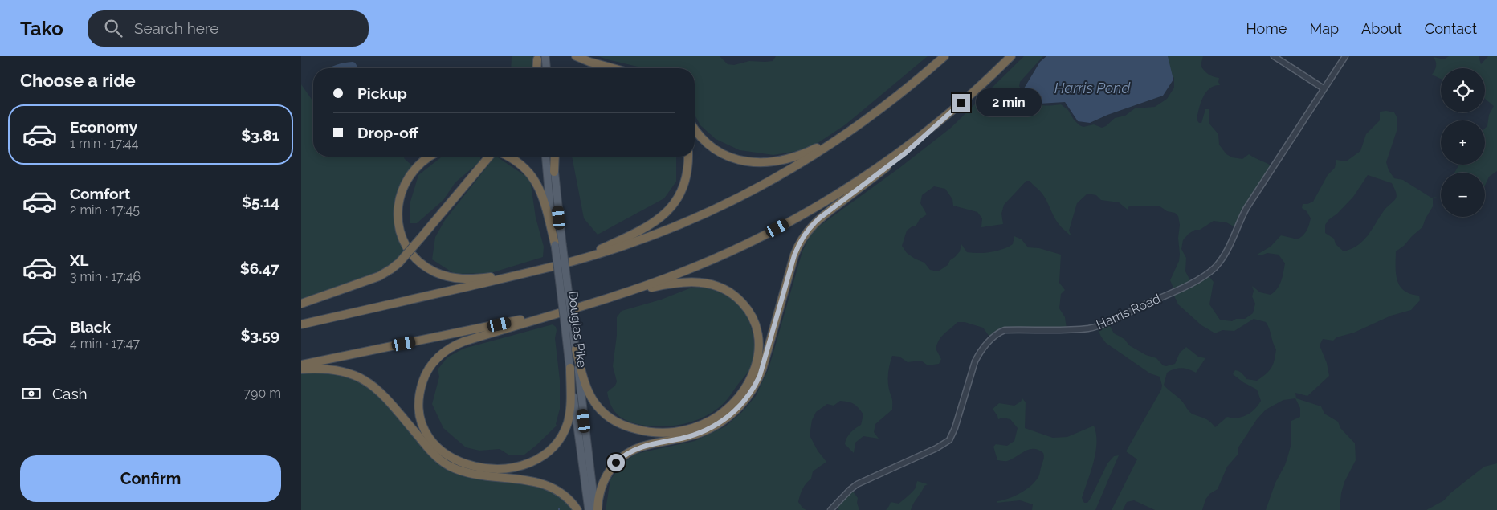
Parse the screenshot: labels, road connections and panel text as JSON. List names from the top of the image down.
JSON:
{
  "streets": {
    "main road": ["Douglas Pike"],
    "street": ["Harris Road"]
  },
  "water": ["Harris Pond"],
  "page": {
    "header": "Tako",
    "search": "Search here",
    "nav": [
      "Home",
      "Map",
      "About",
      "Contact"
    ],
    "heading": "Choose a ride",
    "map_buttons": ["+", "−"],
    "banner": ["Pickup", "Drop-off"],
    "bubble": "2 min",
    "list": [
      {
        "name": "Economy",
        "note": "1 min · 17:44",
        "value": "$3.81"
      },
      {
        "name": "Comfort",
        "note": "2 min · 17:45",
        "value": "$5.14"
      },
      {
        "name": "XL",
        "note": "3 min · 17:46",
        "value": "$6.47"
      },
      {
        "name": "Black",
        "note": "4 min · 17:47",
        "value": "$3.59"
      }
    ],
    "pay": ["Cash", "790 m"],
    "buttons": "Confirm"
  }
}
